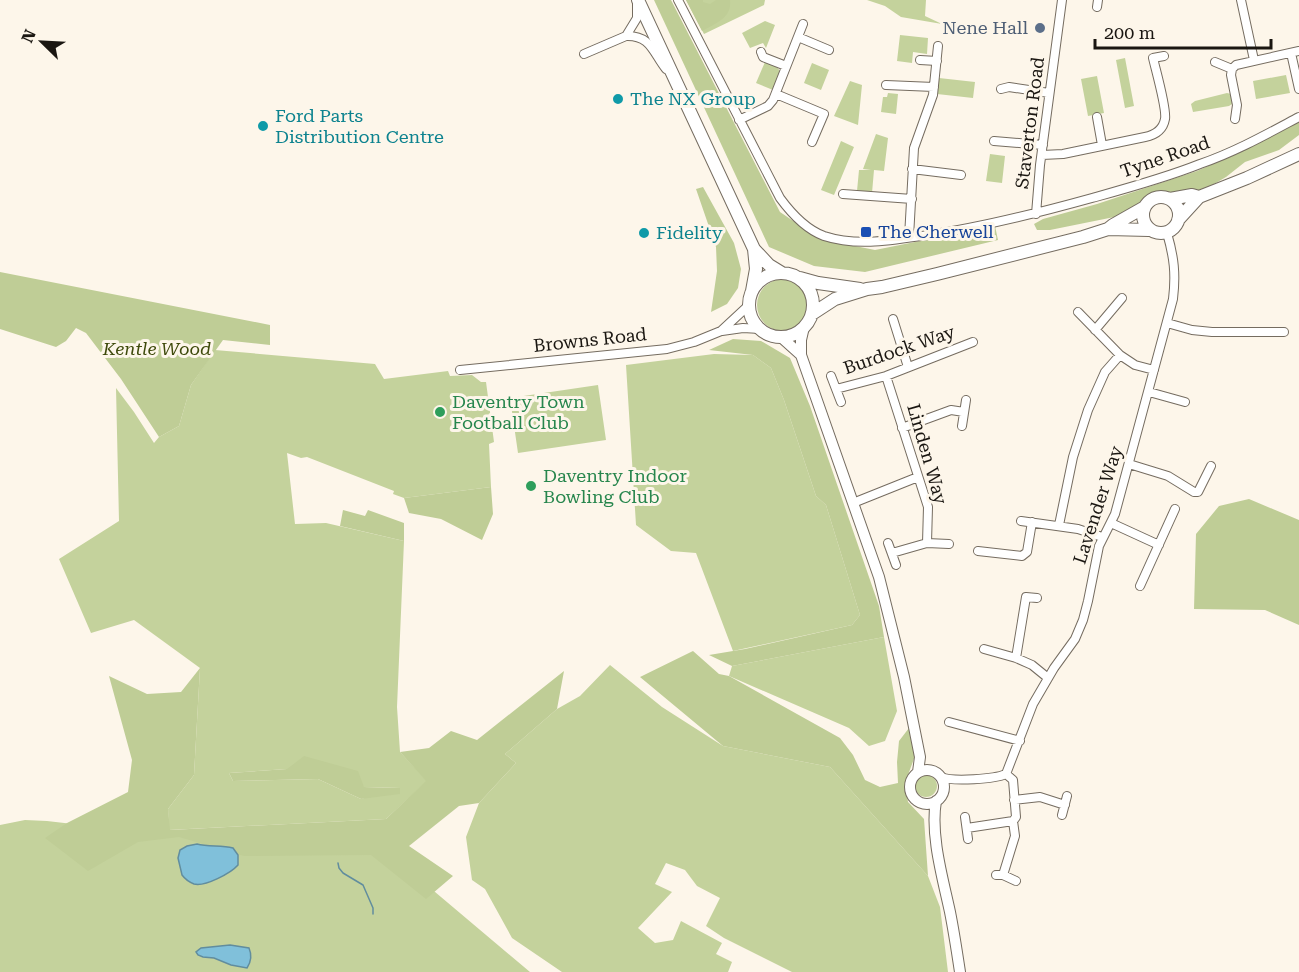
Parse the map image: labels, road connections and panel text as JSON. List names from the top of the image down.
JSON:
{
  "streets": {
    "street": [
      "Staverton Road",
      "Tyne Road",
      "Browns Road",
      "Burdock Way",
      "Linden Way",
      "Lavender Way"
    ]
  },
  "crossings": [
    ["Staverton Road", "Tyne Road"],
    ["Burdock Way", "Linden Way"]
  ],
  "parks": ["Kentle Wood"],
  "places": {
    "other": [
      "Nene Hall",
      "The NX Group",
      "Ford Parts Distribution Centre",
      "Fidelity",
      "Daventry Town Football Club",
      "Daventry Indoor Bowling Club"
    ],
    "transit": ["The Cherwell"]
  },
  "scale_bar": "200 m",
  "north": "top left"
}
